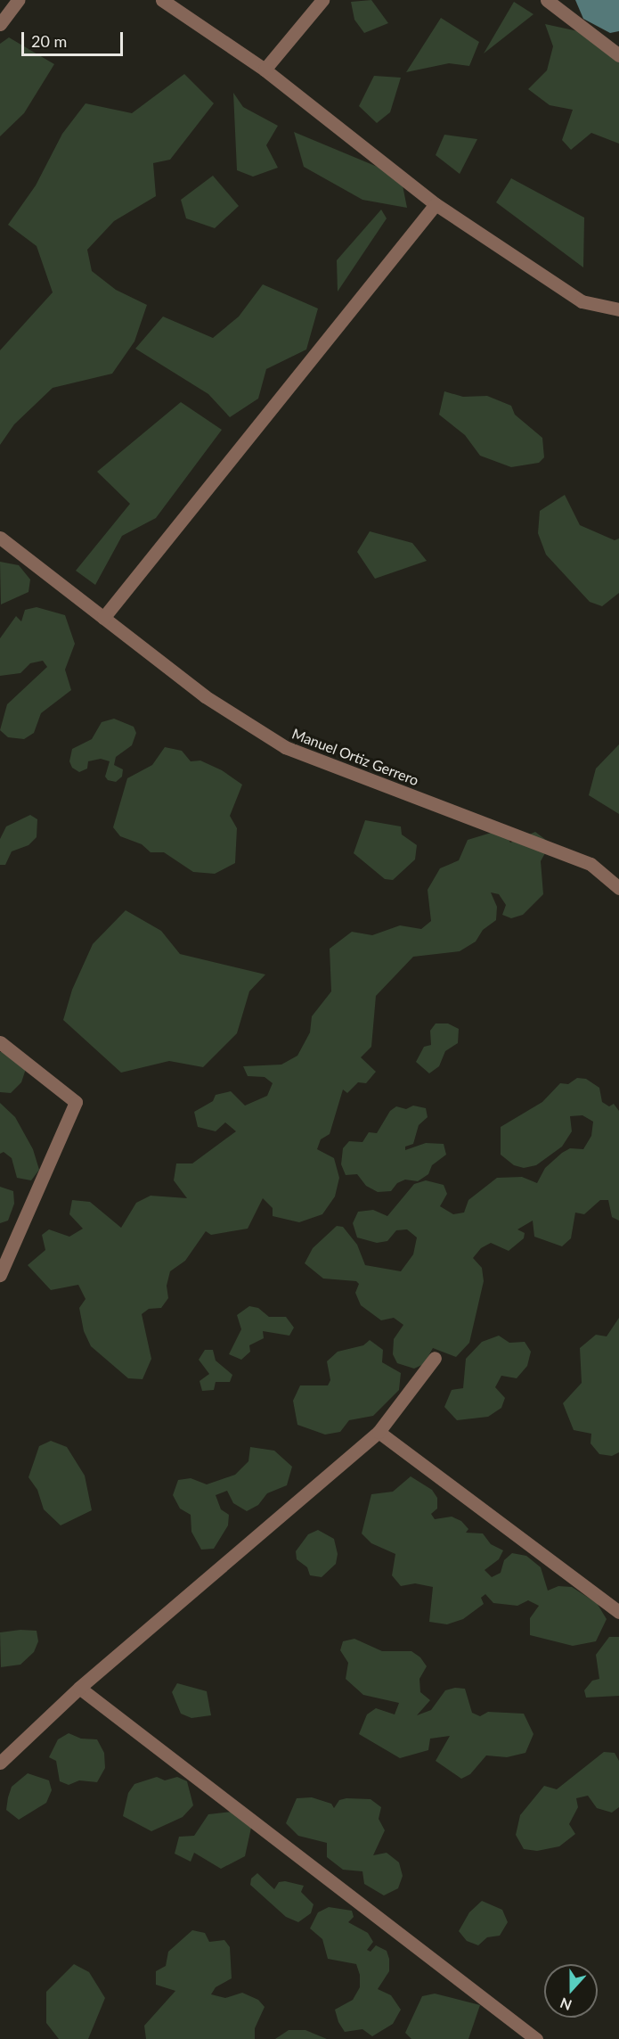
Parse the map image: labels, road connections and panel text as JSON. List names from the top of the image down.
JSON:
{
  "streets": {
    "street": ["Manuel Ortiz Gerrero"]
  },
  "scale_bar": "20 m",
  "north": "bottom"
}
